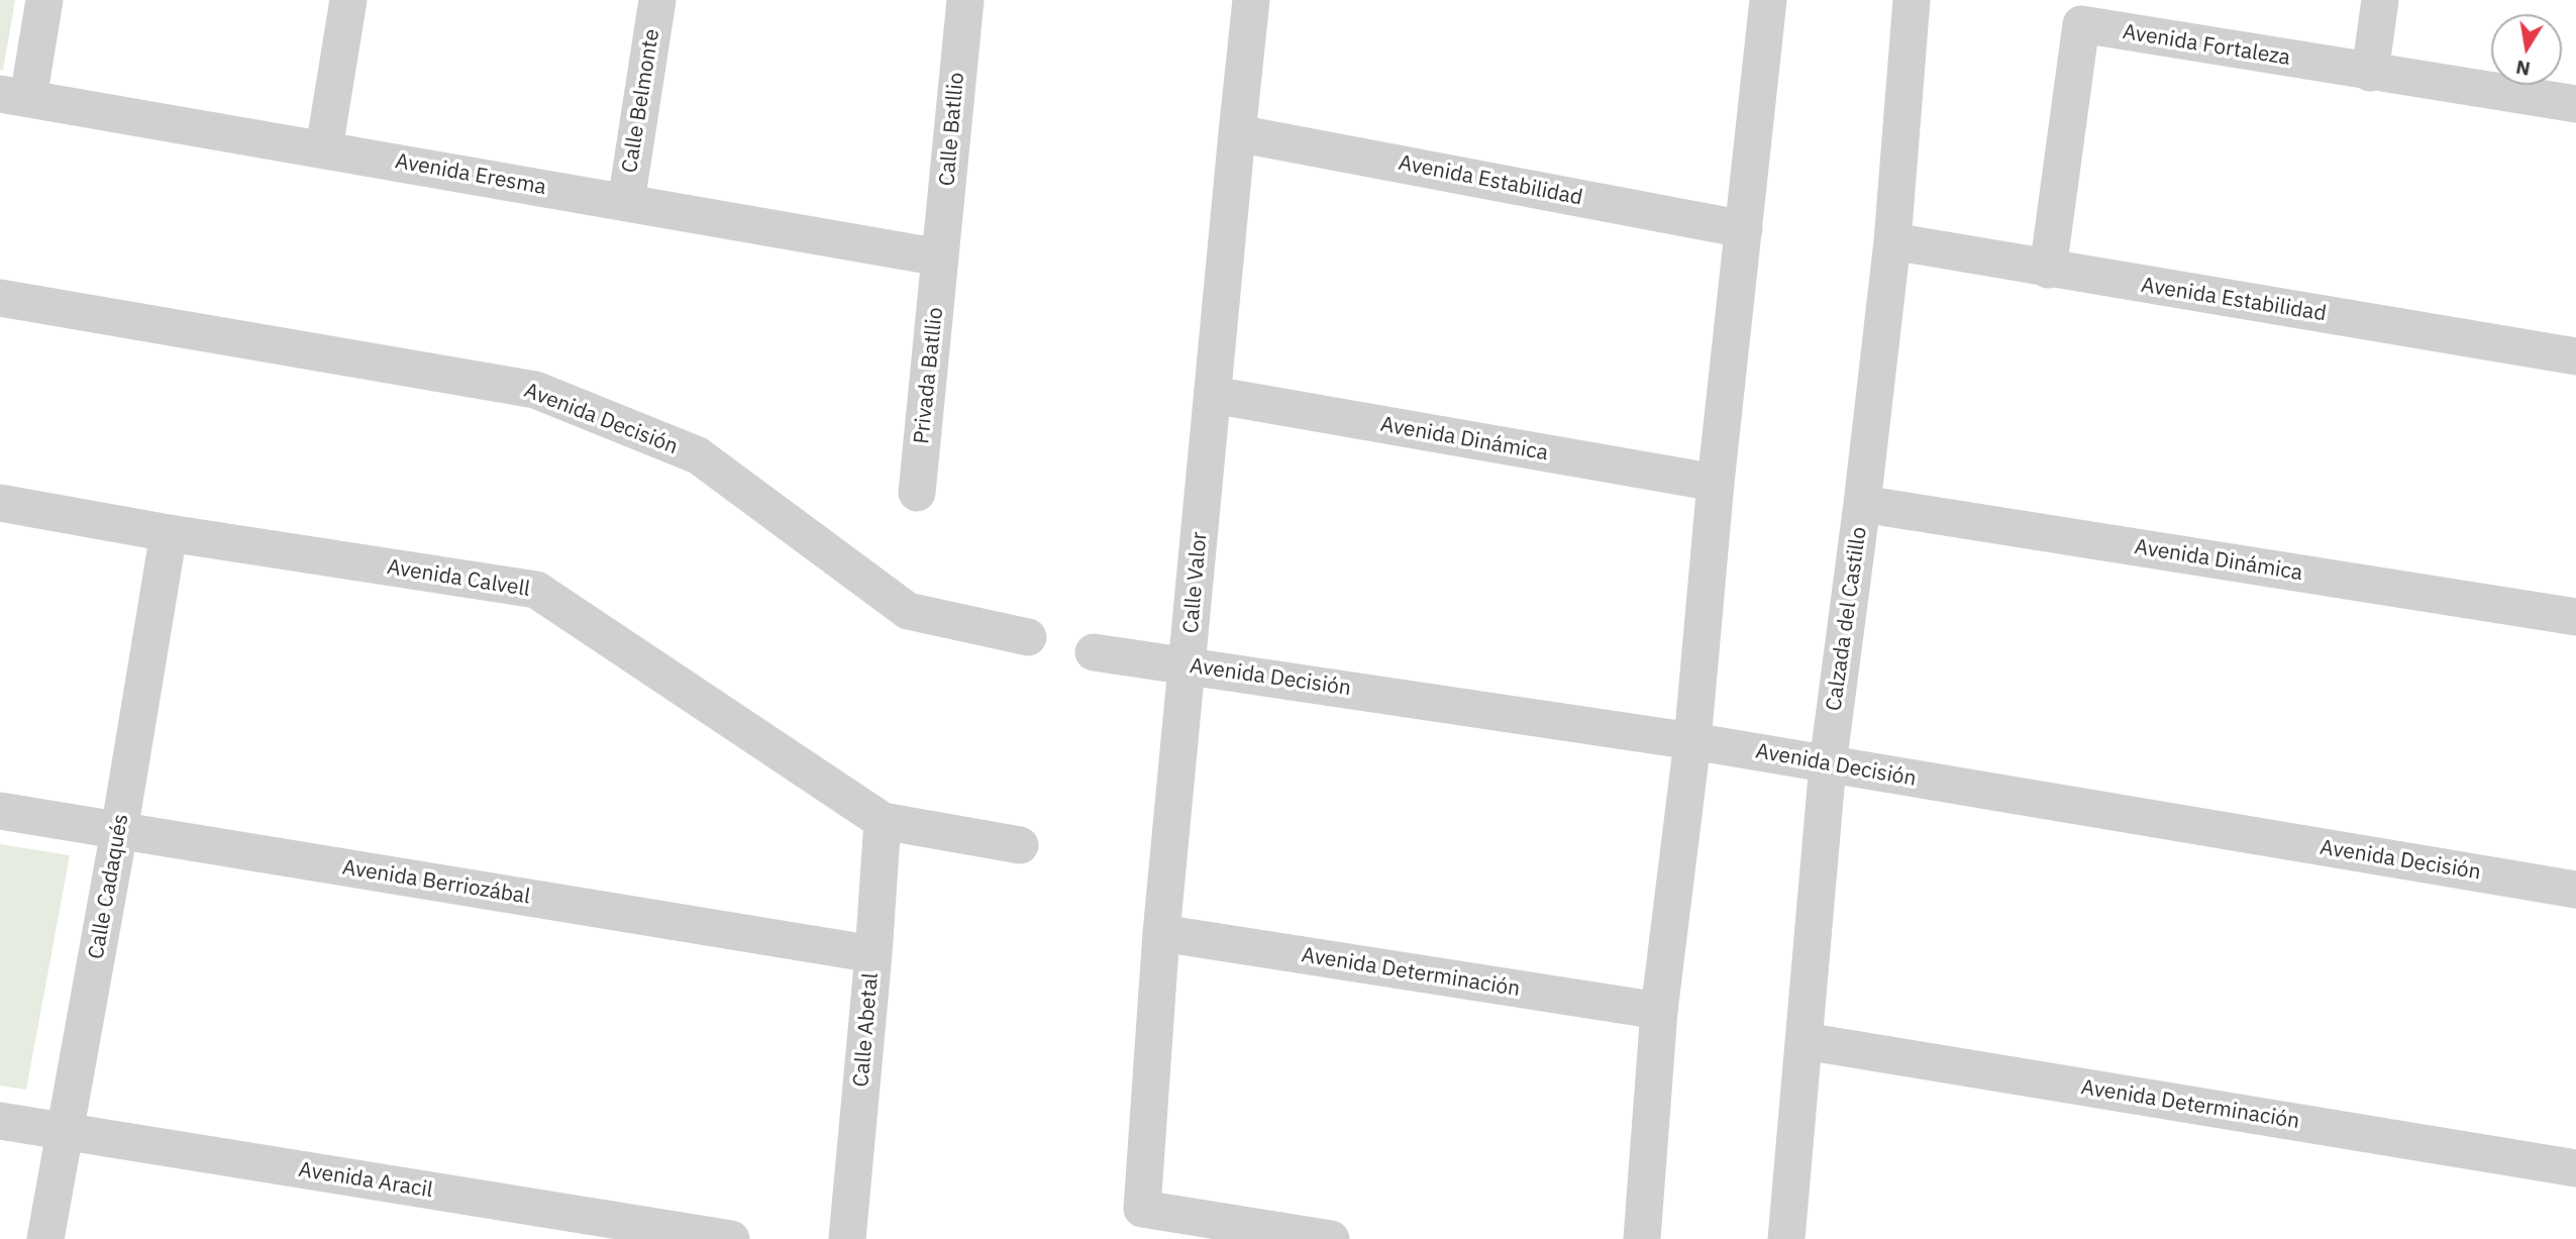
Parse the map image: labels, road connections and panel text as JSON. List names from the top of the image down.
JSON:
{
  "streets": {
    "street": [
      "Avenida Fortaleza",
      "Calle Belmonte",
      "Calle Batllio",
      "Avenida Eresma",
      "Avenida Estabilidad",
      "Privada Batllio",
      "Avenida Decisión",
      "Avenida Dinámica",
      "Avenida Calvell",
      "Calle Valor",
      "Calzada del Castillo",
      "Avenida Berriozábal",
      "Calle Cadaqués",
      "Avenida Determinación",
      "Calle Abetal",
      "Avenida Aracil"
    ]
  },
  "crossings": [
    ["Avenida Fortaleza", "Avenida Estabilidad"],
    ["Calle Belmonte", "Avenida Eresma"],
    ["Calle Batllio", "Avenida Eresma"],
    ["Calle Batllio", "Privada Batllio"],
    ["Avenida Eresma", "Privada Batllio"],
    ["Avenida Estabilidad", "Calle Valor"],
    ["Avenida Estabilidad", "Calzada del Castillo"],
    ["Avenida Decisión", "Calle Valor"],
    ["Avenida Decisión", "Calzada del Castillo"],
    ["Avenida Dinámica", "Calle Valor"],
    ["Avenida Dinámica", "Calzada del Castillo"],
    ["Avenida Calvell", "Calle Cadaqués"],
    ["Avenida Calvell", "Calle Abetal"],
    ["Calle Valor", "Avenida Determinación"],
    ["Calzada del Castillo", "Avenida Determinación"],
    ["Avenida Berriozábal", "Calle Cadaqués"],
    ["Avenida Berriozábal", "Calle Abetal"],
    ["Calle Cadaqués", "Avenida Aracil"]
  ],
  "north": "bottom"
}
